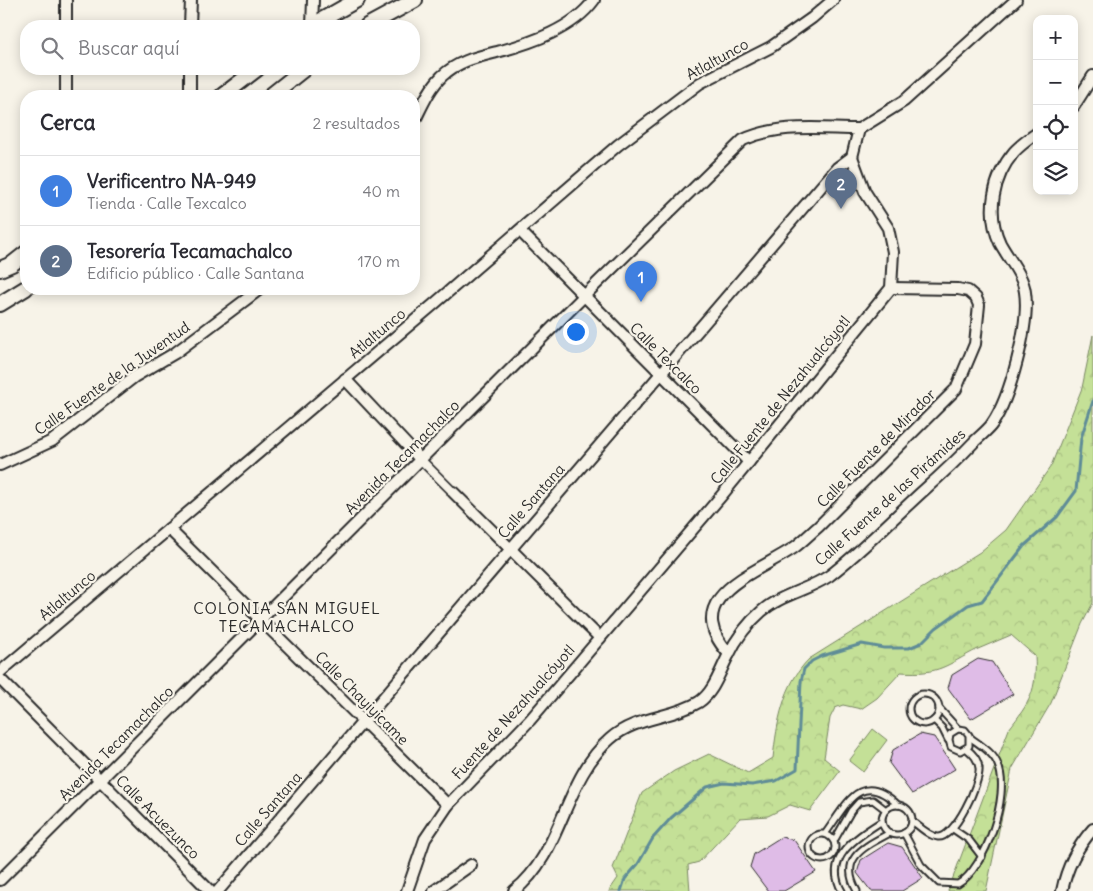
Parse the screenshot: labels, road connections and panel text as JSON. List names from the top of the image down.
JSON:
{
  "streets": {
    "street": [
      "Atlaltunco",
      "Calle Texcalco",
      "Calle Fuente de la Juventud",
      "Calle Fuente de Nezahualcóyotl",
      "Calle Fuente de Mirador",
      "Avenida Tecamachalco",
      "Calle Fuente de las Pirámides",
      "Calle Santana",
      "Calle Chayiyicame",
      "Fuente de Nezahualcóyotl",
      "Calle Acuezunco"
    ]
  },
  "crossings": [
    ["Atlaltunco", "Calle Texcalco"],
    ["Atlaltunco", "Calle Chayiyicame"],
    ["Calle Texcalco", "Calle Fuente de Nezahualcóyotl"],
    ["Calle Texcalco", "Avenida Tecamachalco"],
    ["Calle Texcalco", "Calle Santana"],
    ["Calle Fuente de Nezahualcóyotl", "Calle Fuente de Mirador"],
    ["Calle Fuente de Nezahualcóyotl", "Fuente de Nezahualcóyotl"],
    ["Calle Fuente de Mirador", "Calle Fuente de las Pirámides"],
    ["Avenida Tecamachalco", "Calle Chayiyicame"],
    ["Avenida Tecamachalco", "Calle Acuezunco"],
    ["Calle Santana", "Calle Chayiyicame"],
    ["Calle Chayiyicame", "Fuente de Nezahualcóyotl"]
  ],
  "districts": ["COLONIA SAN MIGUEL TECAMACHALCO"],
  "page": {
    "map_buttons": ["+", "−"],
    "search": "Buscar aquí",
    "heading": ["Cerca", "2 resultados"],
    "list": [
      {
        "mark": "1",
        "name": "Verificentro NA-949",
        "note": "Tienda · Calle Texcalco",
        "value": "40 m"
      },
      {
        "mark": "2",
        "name": "Tesorería Tecamachalco",
        "note": "Edificio público · Calle Santana",
        "value": "170 m"
      }
    ],
    "pins": ["2", "1"]
  }
}
